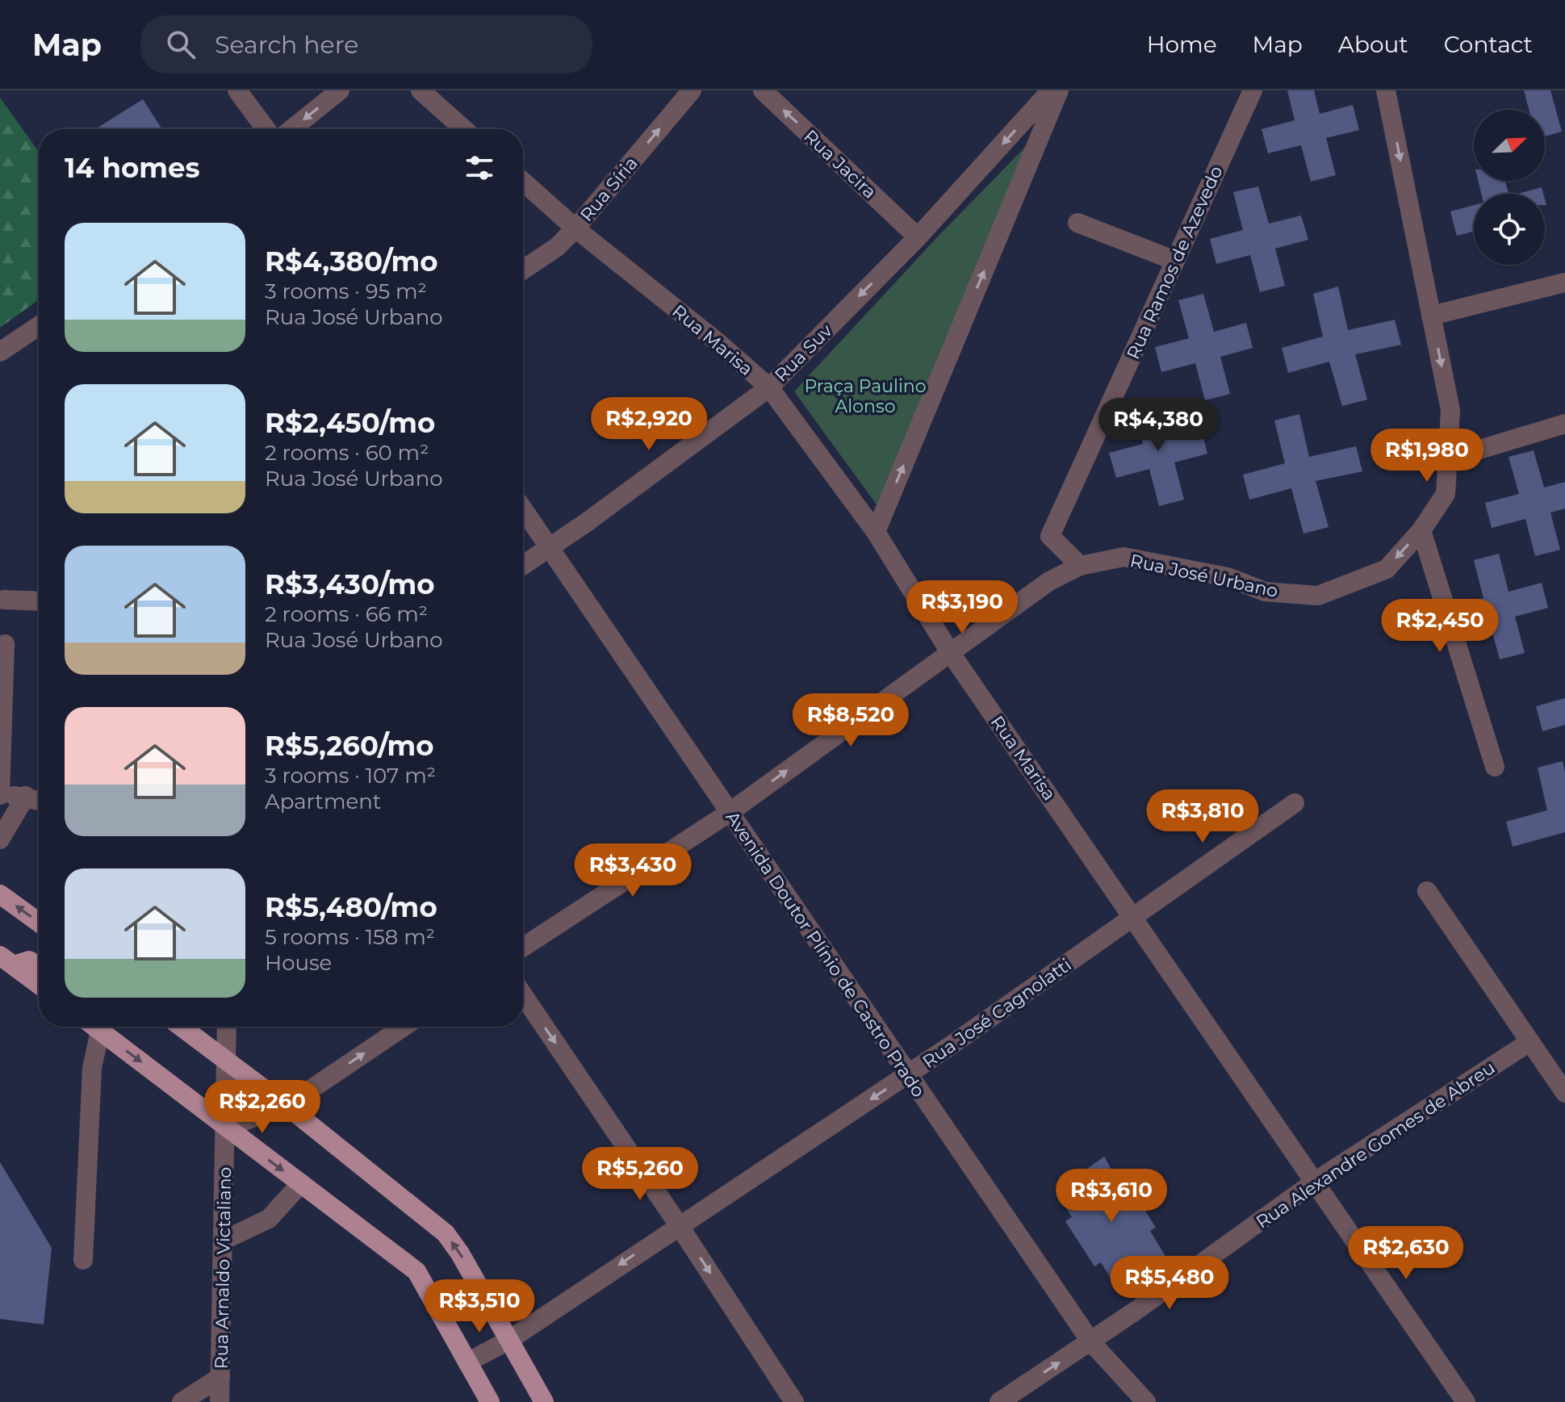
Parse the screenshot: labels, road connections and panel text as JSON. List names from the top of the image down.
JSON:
{
  "streets": {
    "street": [
      "Rua Jacira",
      "Rua Síria",
      "Rua Ramos de Azevedo",
      "Rua Marisa",
      "Rua Suv",
      "Rua José Urbano",
      "Avenida Doutor Plínio de Castro Prado",
      "Rua José Cagnolatti",
      "Rua Alexandre Gomes de Abreu",
      "Rua Arnaldo Victaliano"
    ]
  },
  "crossings": [
    ["Rua Jacira", "Rua Suv"],
    ["Rua Síria", "Rua Marisa"],
    ["Rua Ramos de Azevedo", "Rua José Urbano"],
    ["Rua Marisa", "Rua Suv"],
    ["Rua Marisa", "Rua José Urbano"],
    ["Rua Marisa", "Rua José Cagnolatti"],
    ["Rua Marisa", "Rua Alexandre Gomes de Abreu"],
    ["Rua Suv", "Avenida Doutor Plínio de Castro Prado"],
    ["Rua José Urbano", "Avenida Doutor Plínio de Castro Prado"],
    ["Avenida Doutor Plínio de Castro Prado", "Rua José Cagnolatti"],
    ["Avenida Doutor Plínio de Castro Prado", "Rua Alexandre Gomes de Abreu"]
  ],
  "one_way": ["Rua Jacira", "Rua Síria", "Rua José Cagnolatti"],
  "parks": ["Praça Paulino Alonso"],
  "north": "top right",
  "page": {
    "header": "Map",
    "search": "Search here",
    "nav": [
      "Home",
      "Map",
      "About",
      "Contact"
    ],
    "heading": "14 homes",
    "list": [
      {
        "name": "R$4,380/mo",
        "note": "3 rooms · 95 m² · Rua José Urbano"
      },
      {
        "name": "R$2,450/mo",
        "note": "2 rooms · 60 m² · Rua José Urbano"
      },
      {
        "name": "R$3,430/mo",
        "note": "2 rooms · 66 m² · Rua José Urbano"
      },
      {
        "name": "R$5,260/mo",
        "note": "3 rooms · 107 m² · Apartment"
      },
      {
        "name": "R$5,480/mo",
        "note": "5 rooms · 158 m² · House"
      }
    ],
    "price": [
      "R$2,920",
      "R$4,380",
      "R$1,980",
      "R$3,190",
      "R$2,450",
      "R$8,520",
      "R$3,810",
      "R$3,430",
      "R$2,260",
      "R$5,260",
      "R$3,610",
      "R$2,630",
      "R$5,480",
      "R$3,510"
    ]
  }
}
